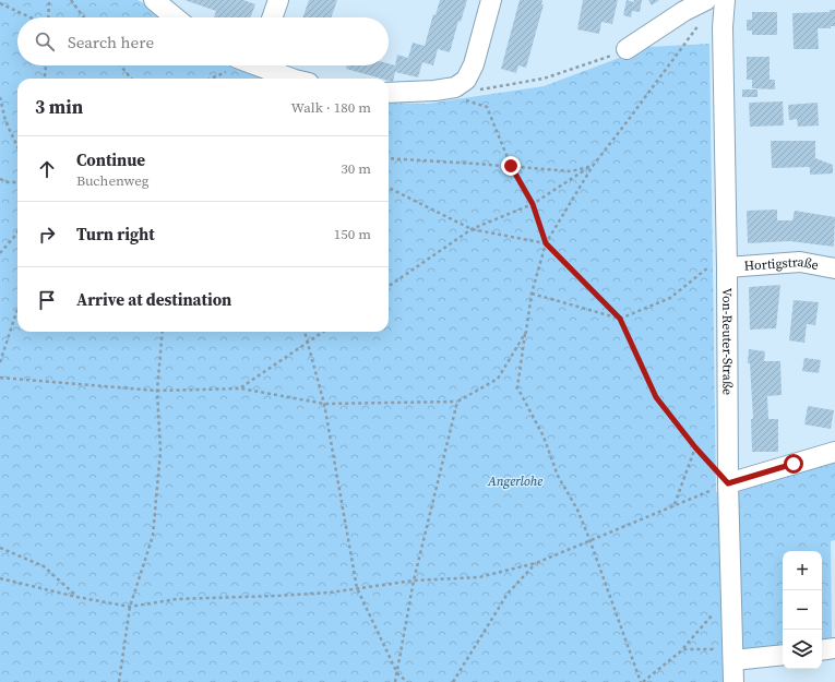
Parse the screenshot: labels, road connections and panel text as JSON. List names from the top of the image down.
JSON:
{
  "streets": {
    "street": ["Hortigstraße", "Von-Reuter-Straße"]
  },
  "crossings": [
    ["Hortigstraße", "Von-Reuter-Straße"]
  ],
  "parks": ["Angerlohe"],
  "page": {
    "search": "Search here",
    "heading": ["3 min", "Walk · 180 m"],
    "list": [
      ["Continue", "Buchenweg", "30 m"],
      ["Turn right", "150 m"],
      "Arrive at destination"
    ],
    "map_buttons": ["+", "−"]
  }
}
